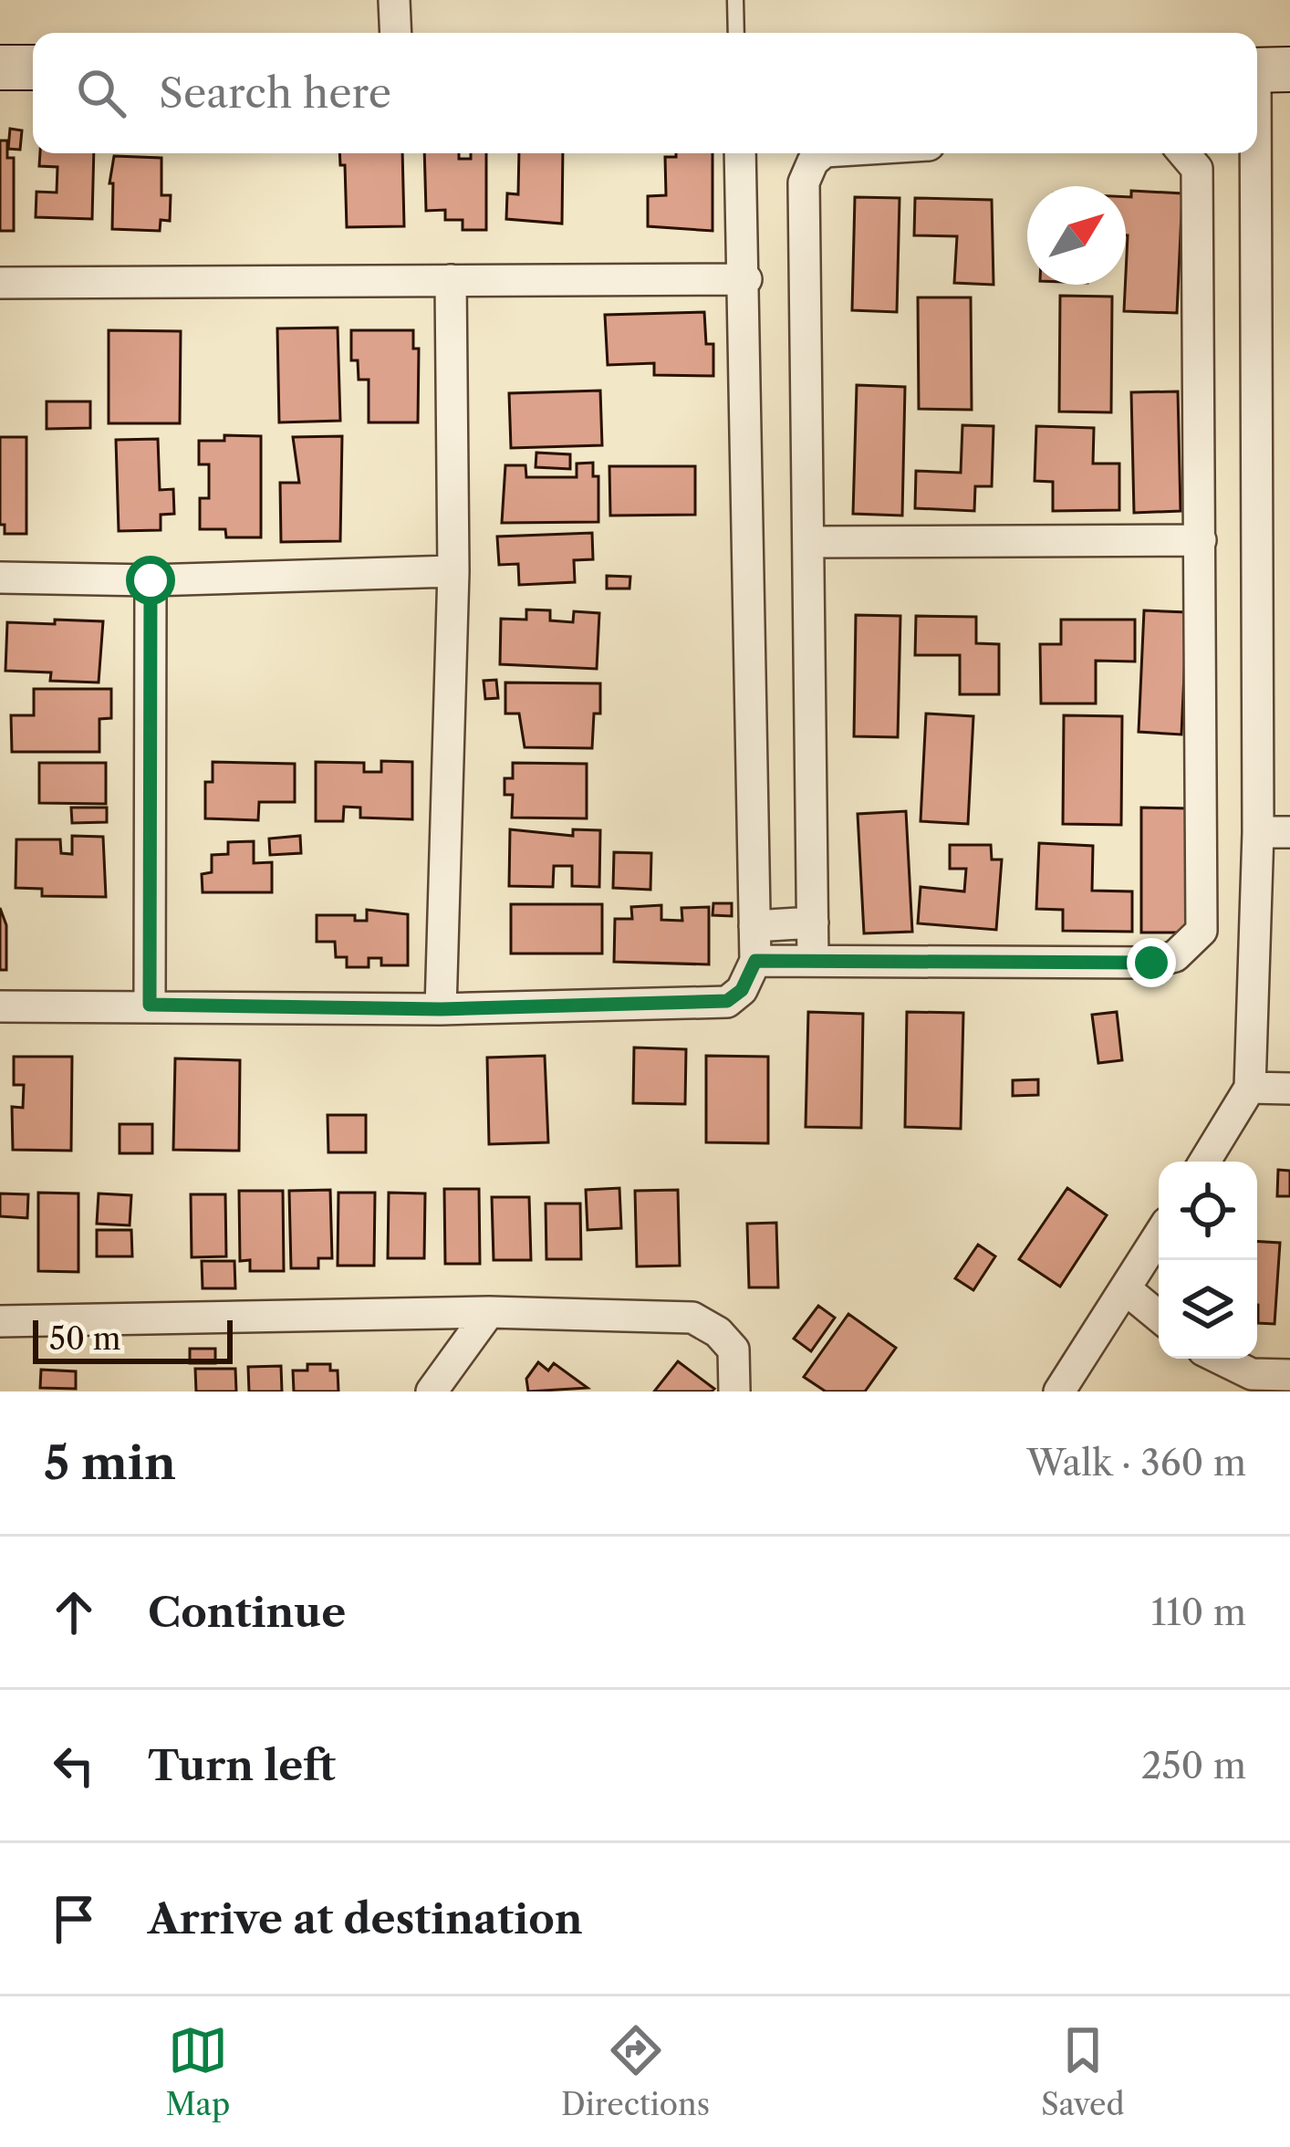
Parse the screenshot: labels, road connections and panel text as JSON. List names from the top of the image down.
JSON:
{
  "scale_bar": "50 m",
  "north": "top right",
  "page": {
    "search": "Search here",
    "scale": "50 m",
    "heading": ["5 min", "Walk · 360 m"],
    "list": [
      ["Continue", "110 m"],
      ["Turn left", "250 m"],
      "Arrive at destination"
    ],
    "nav": ["Map", "Directions", "Saved"]
  }
}
